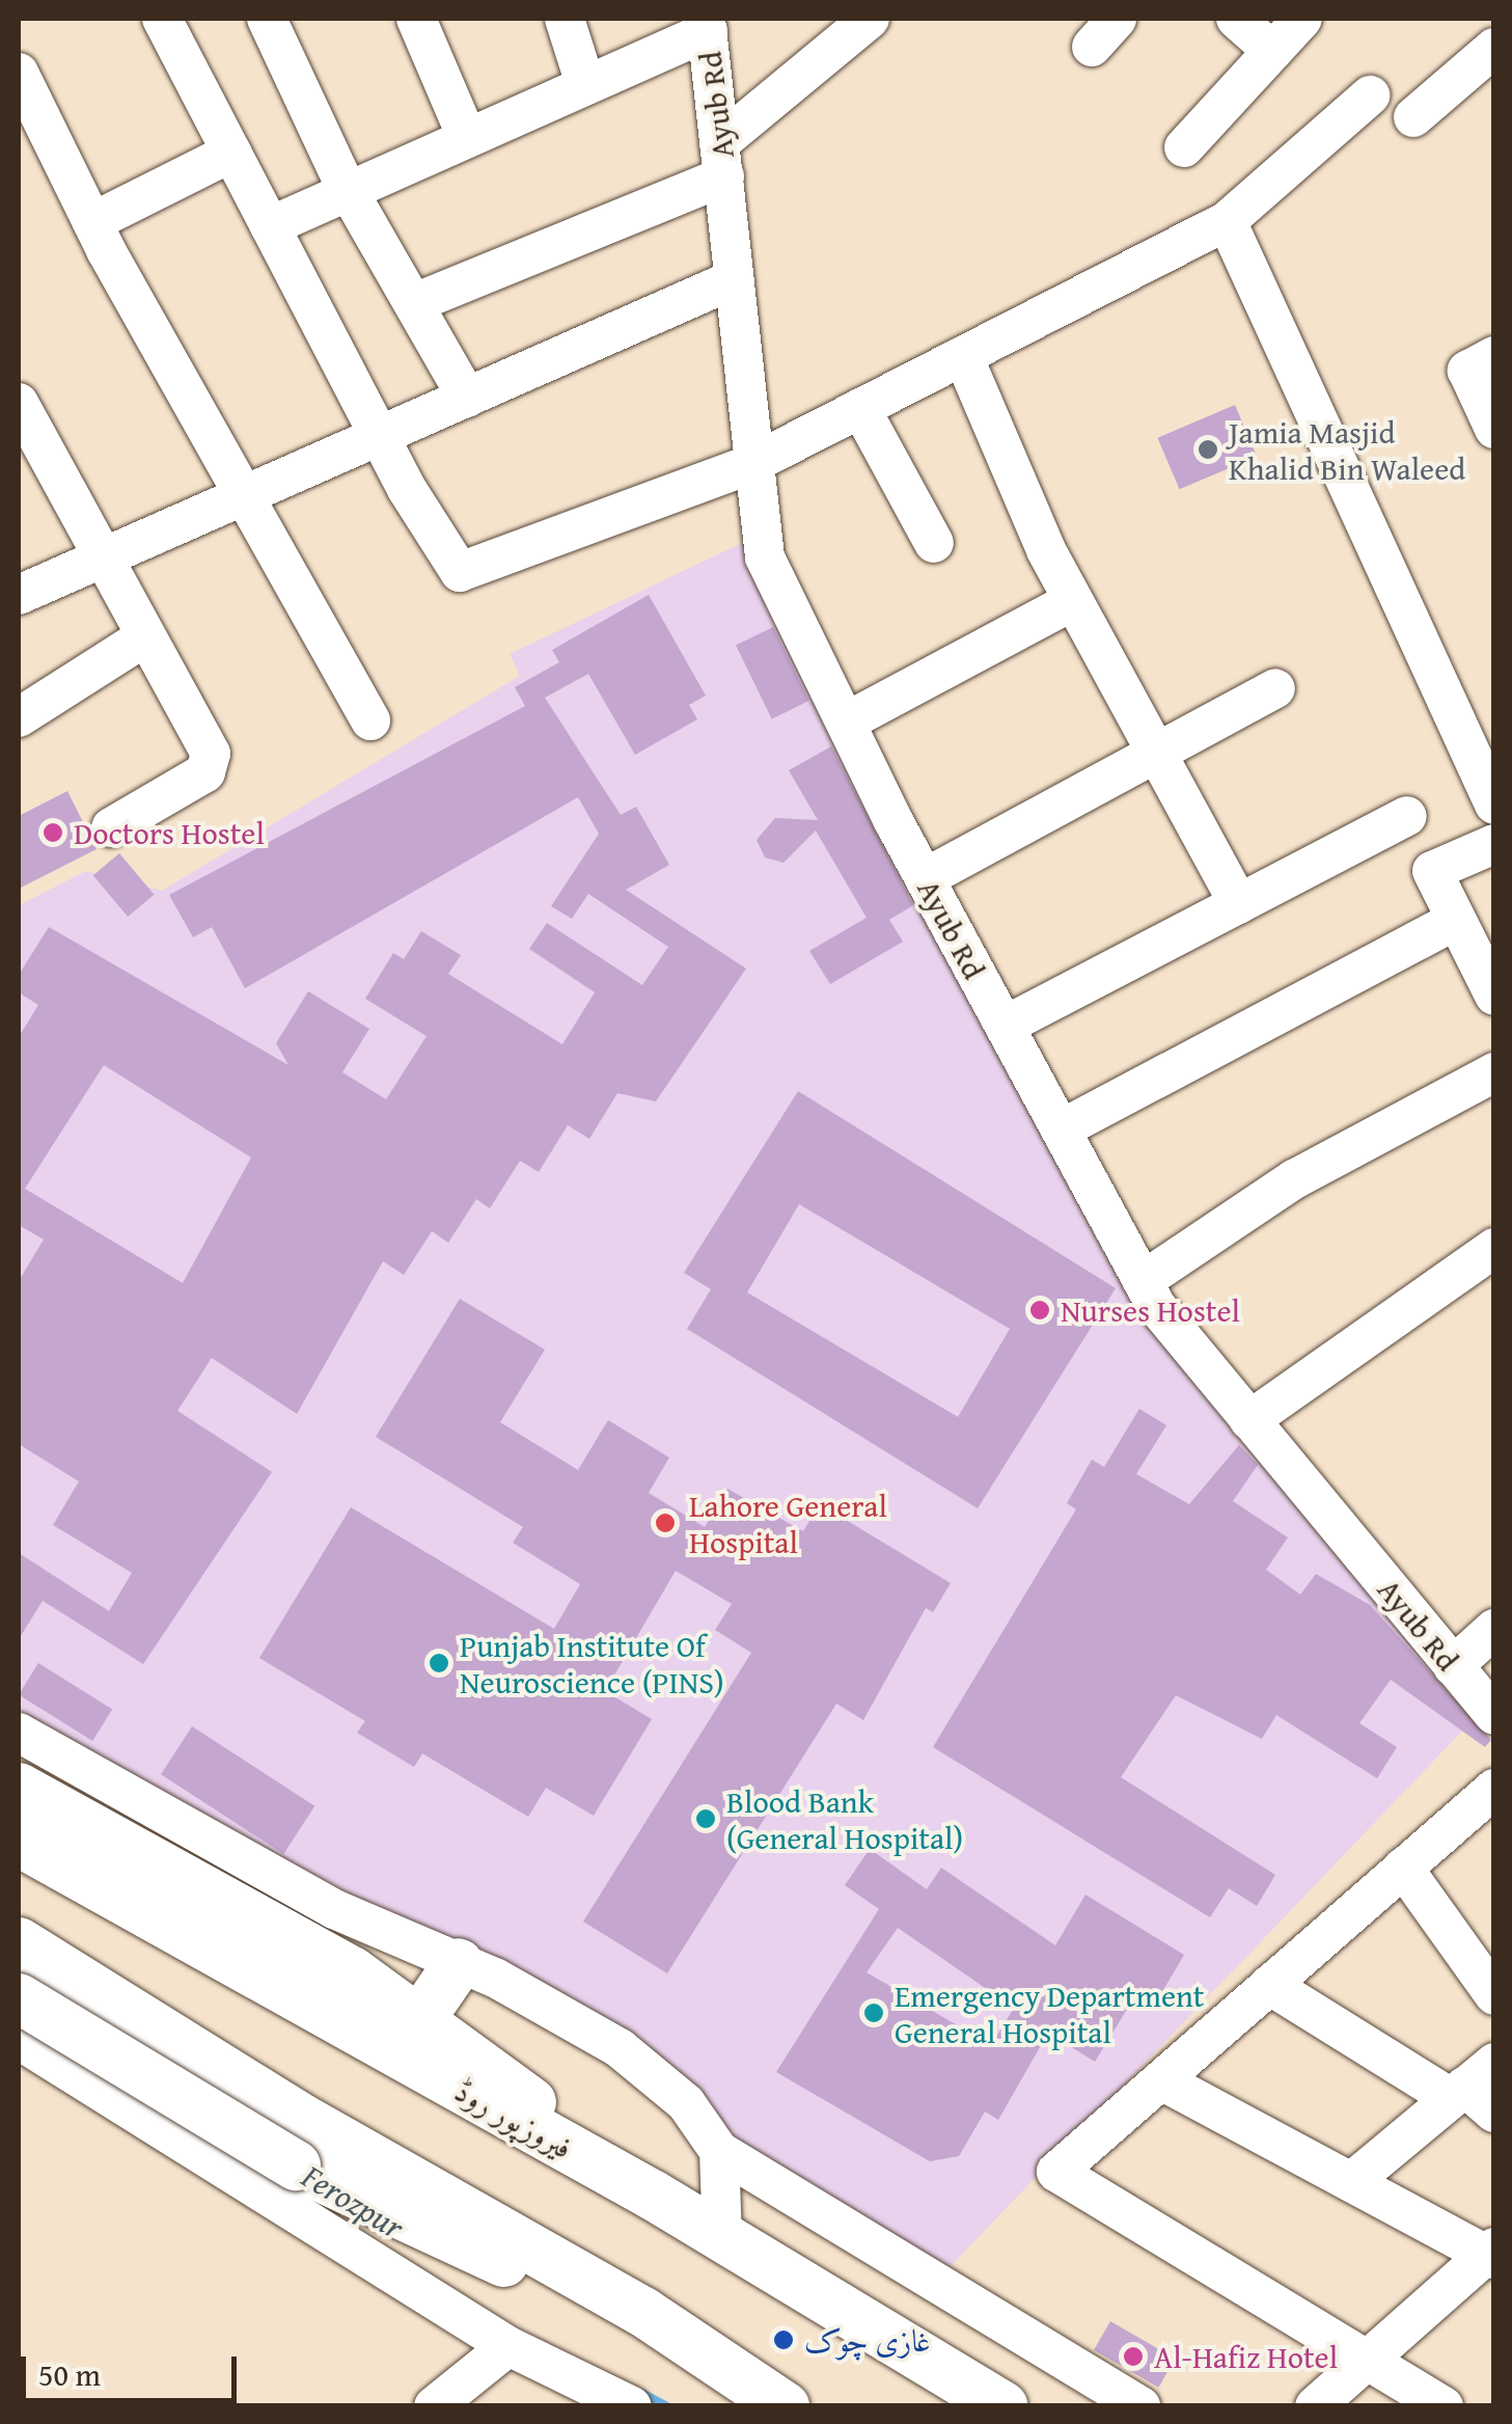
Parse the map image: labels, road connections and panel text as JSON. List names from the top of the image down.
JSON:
{
  "streets": {
    "main road": ["فیروزپور روڈ"],
    "street": ["Ayub Rd"]
  },
  "water": ["Ferozpur"],
  "places": [
    "Jamia Masjid Khalid Bin Waleed",
    "Doctors Hostel",
    "Nurses Hostel",
    "Lahore General Hospital",
    "Punjab Institute Of Neuroscience (PINS)",
    "Blood Bank (General Hospital)",
    "Emergency Department General Hospital",
    "غازی چوک",
    "Al-Hafiz Hotel"
  ],
  "scale_bar": "50 m"
}
